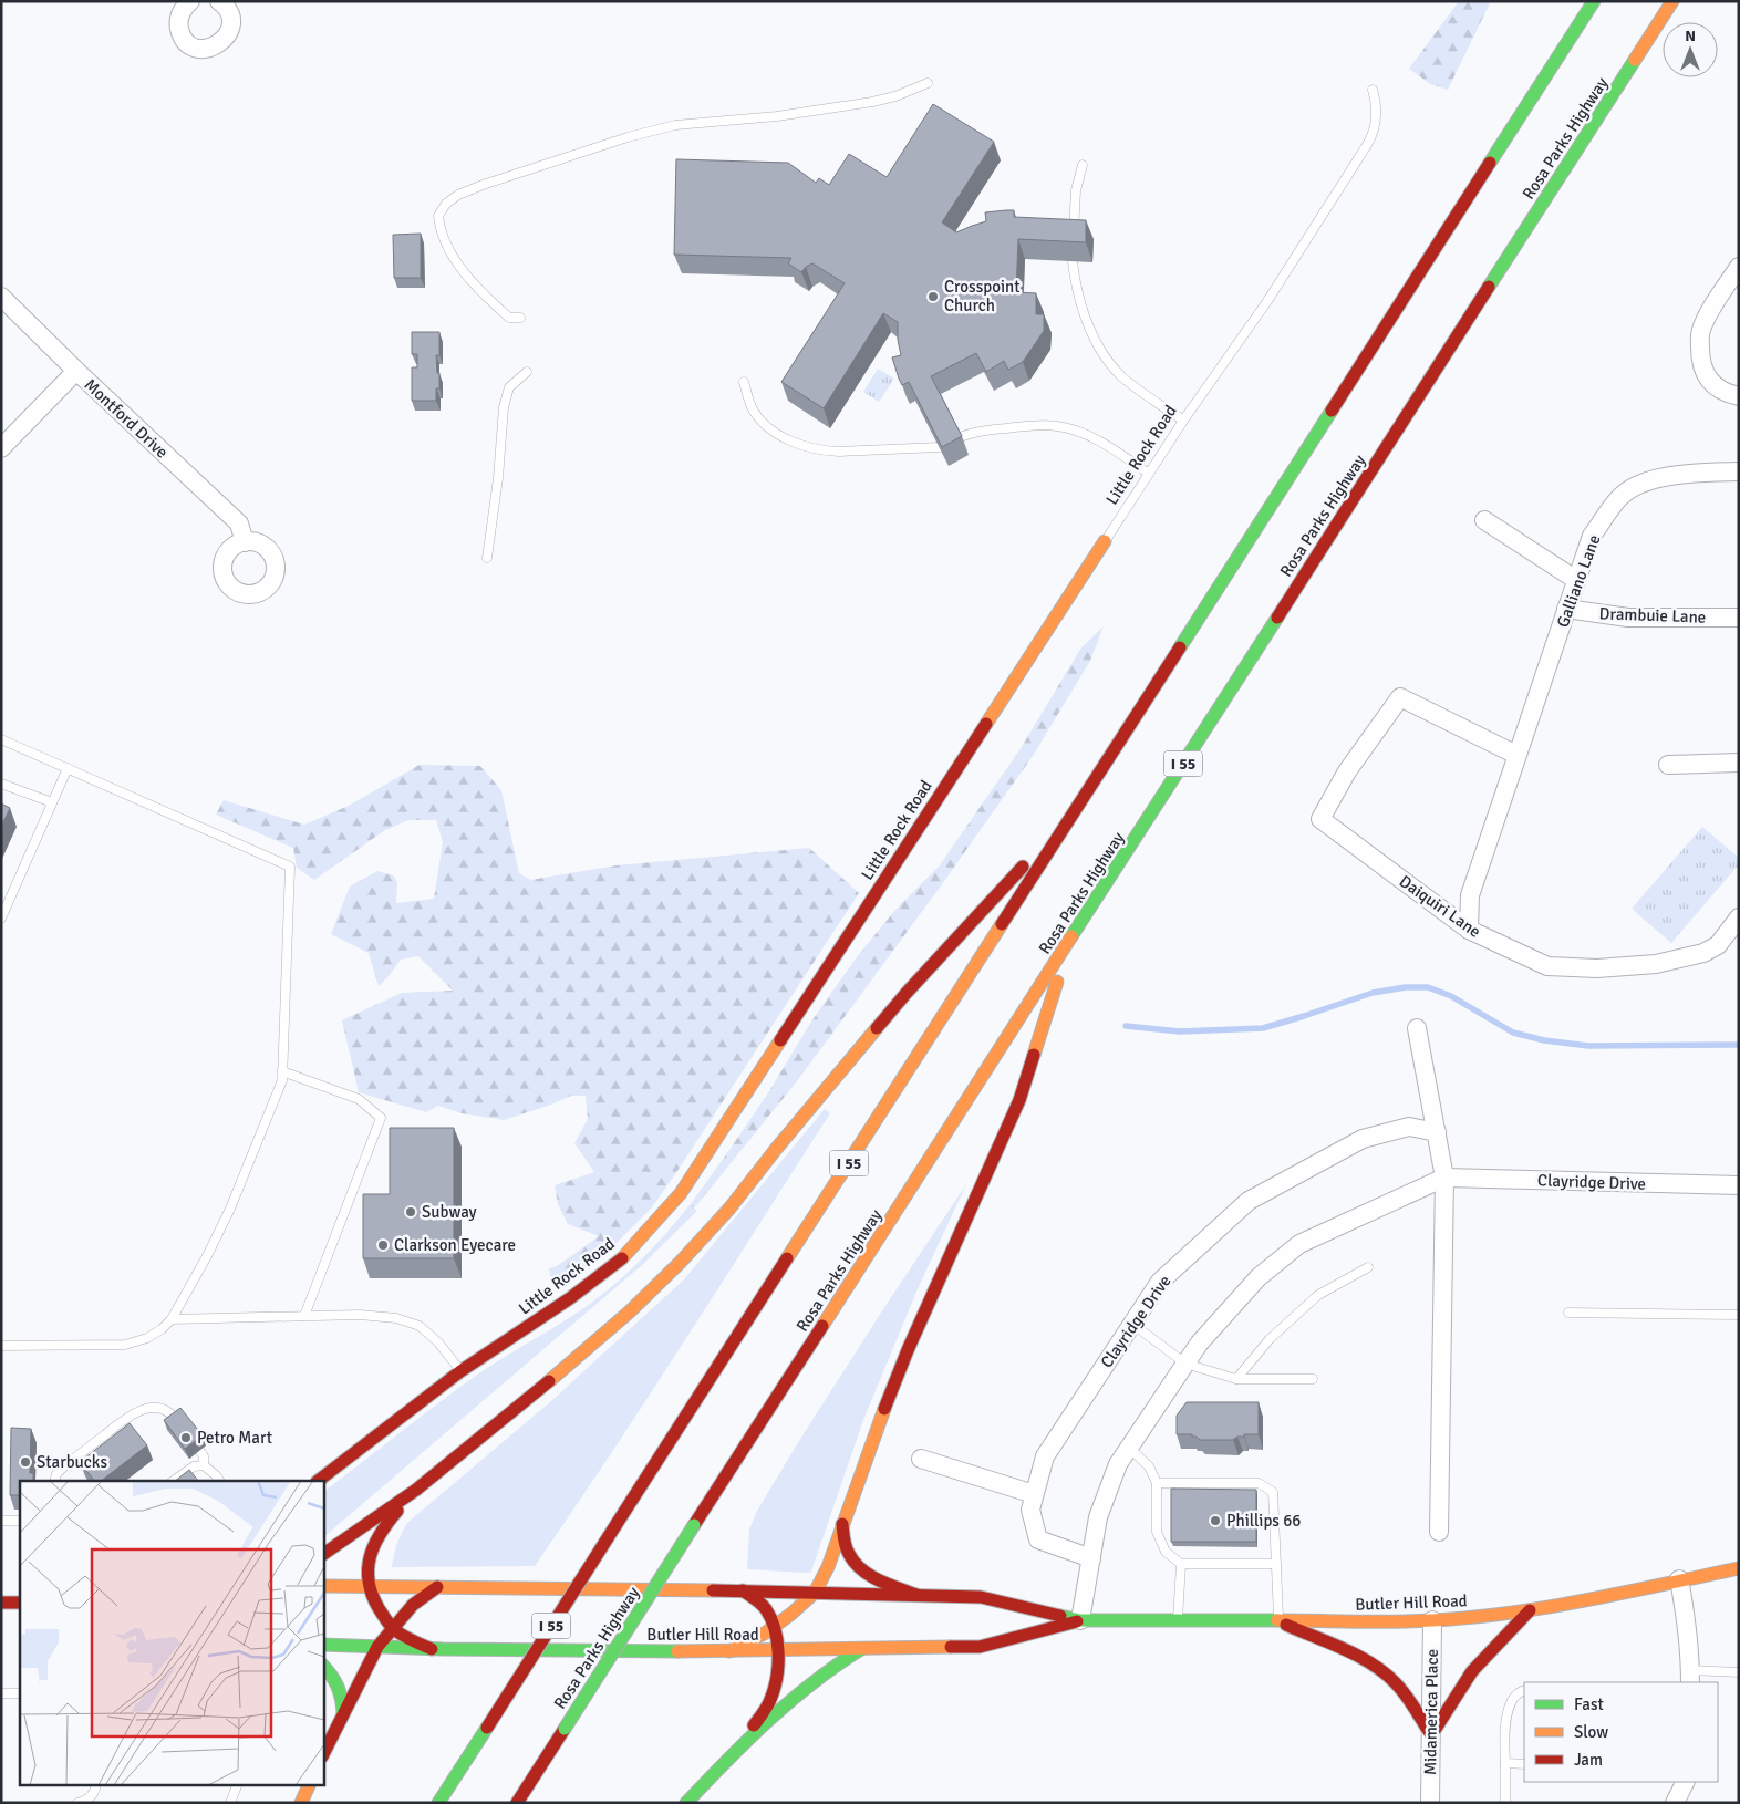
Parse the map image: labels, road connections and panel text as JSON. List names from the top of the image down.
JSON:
{
  "streets": {
    "main road": [
      "Rosa Parks Highway",
      "Little Rock Road",
      "I 55",
      "Butler Hill Road"
    ],
    "street": [
      "Montford Drive",
      "Galliano Lane",
      "Drambuie Lane",
      "Daiquiri Lane",
      "Clayridge Drive",
      "Midamerica Place"
    ]
  },
  "crossings": [
    ["Galliano Lane", "Drambuie Lane"],
    ["Galliano Lane", "Daiquiri Lane"],
    ["Clayridge Drive", "Butler Hill Road"],
    ["Butler Hill Road", "Midamerica Place"]
  ],
  "places": [
    "Crosspoint Church",
    "Subway",
    "Clarkson Eyecare",
    "Petro Mart",
    "Starbucks",
    "Phillips 66"
  ],
  "legend": ["Fast", "Slow", "Jam"],
  "north": "top"
}
